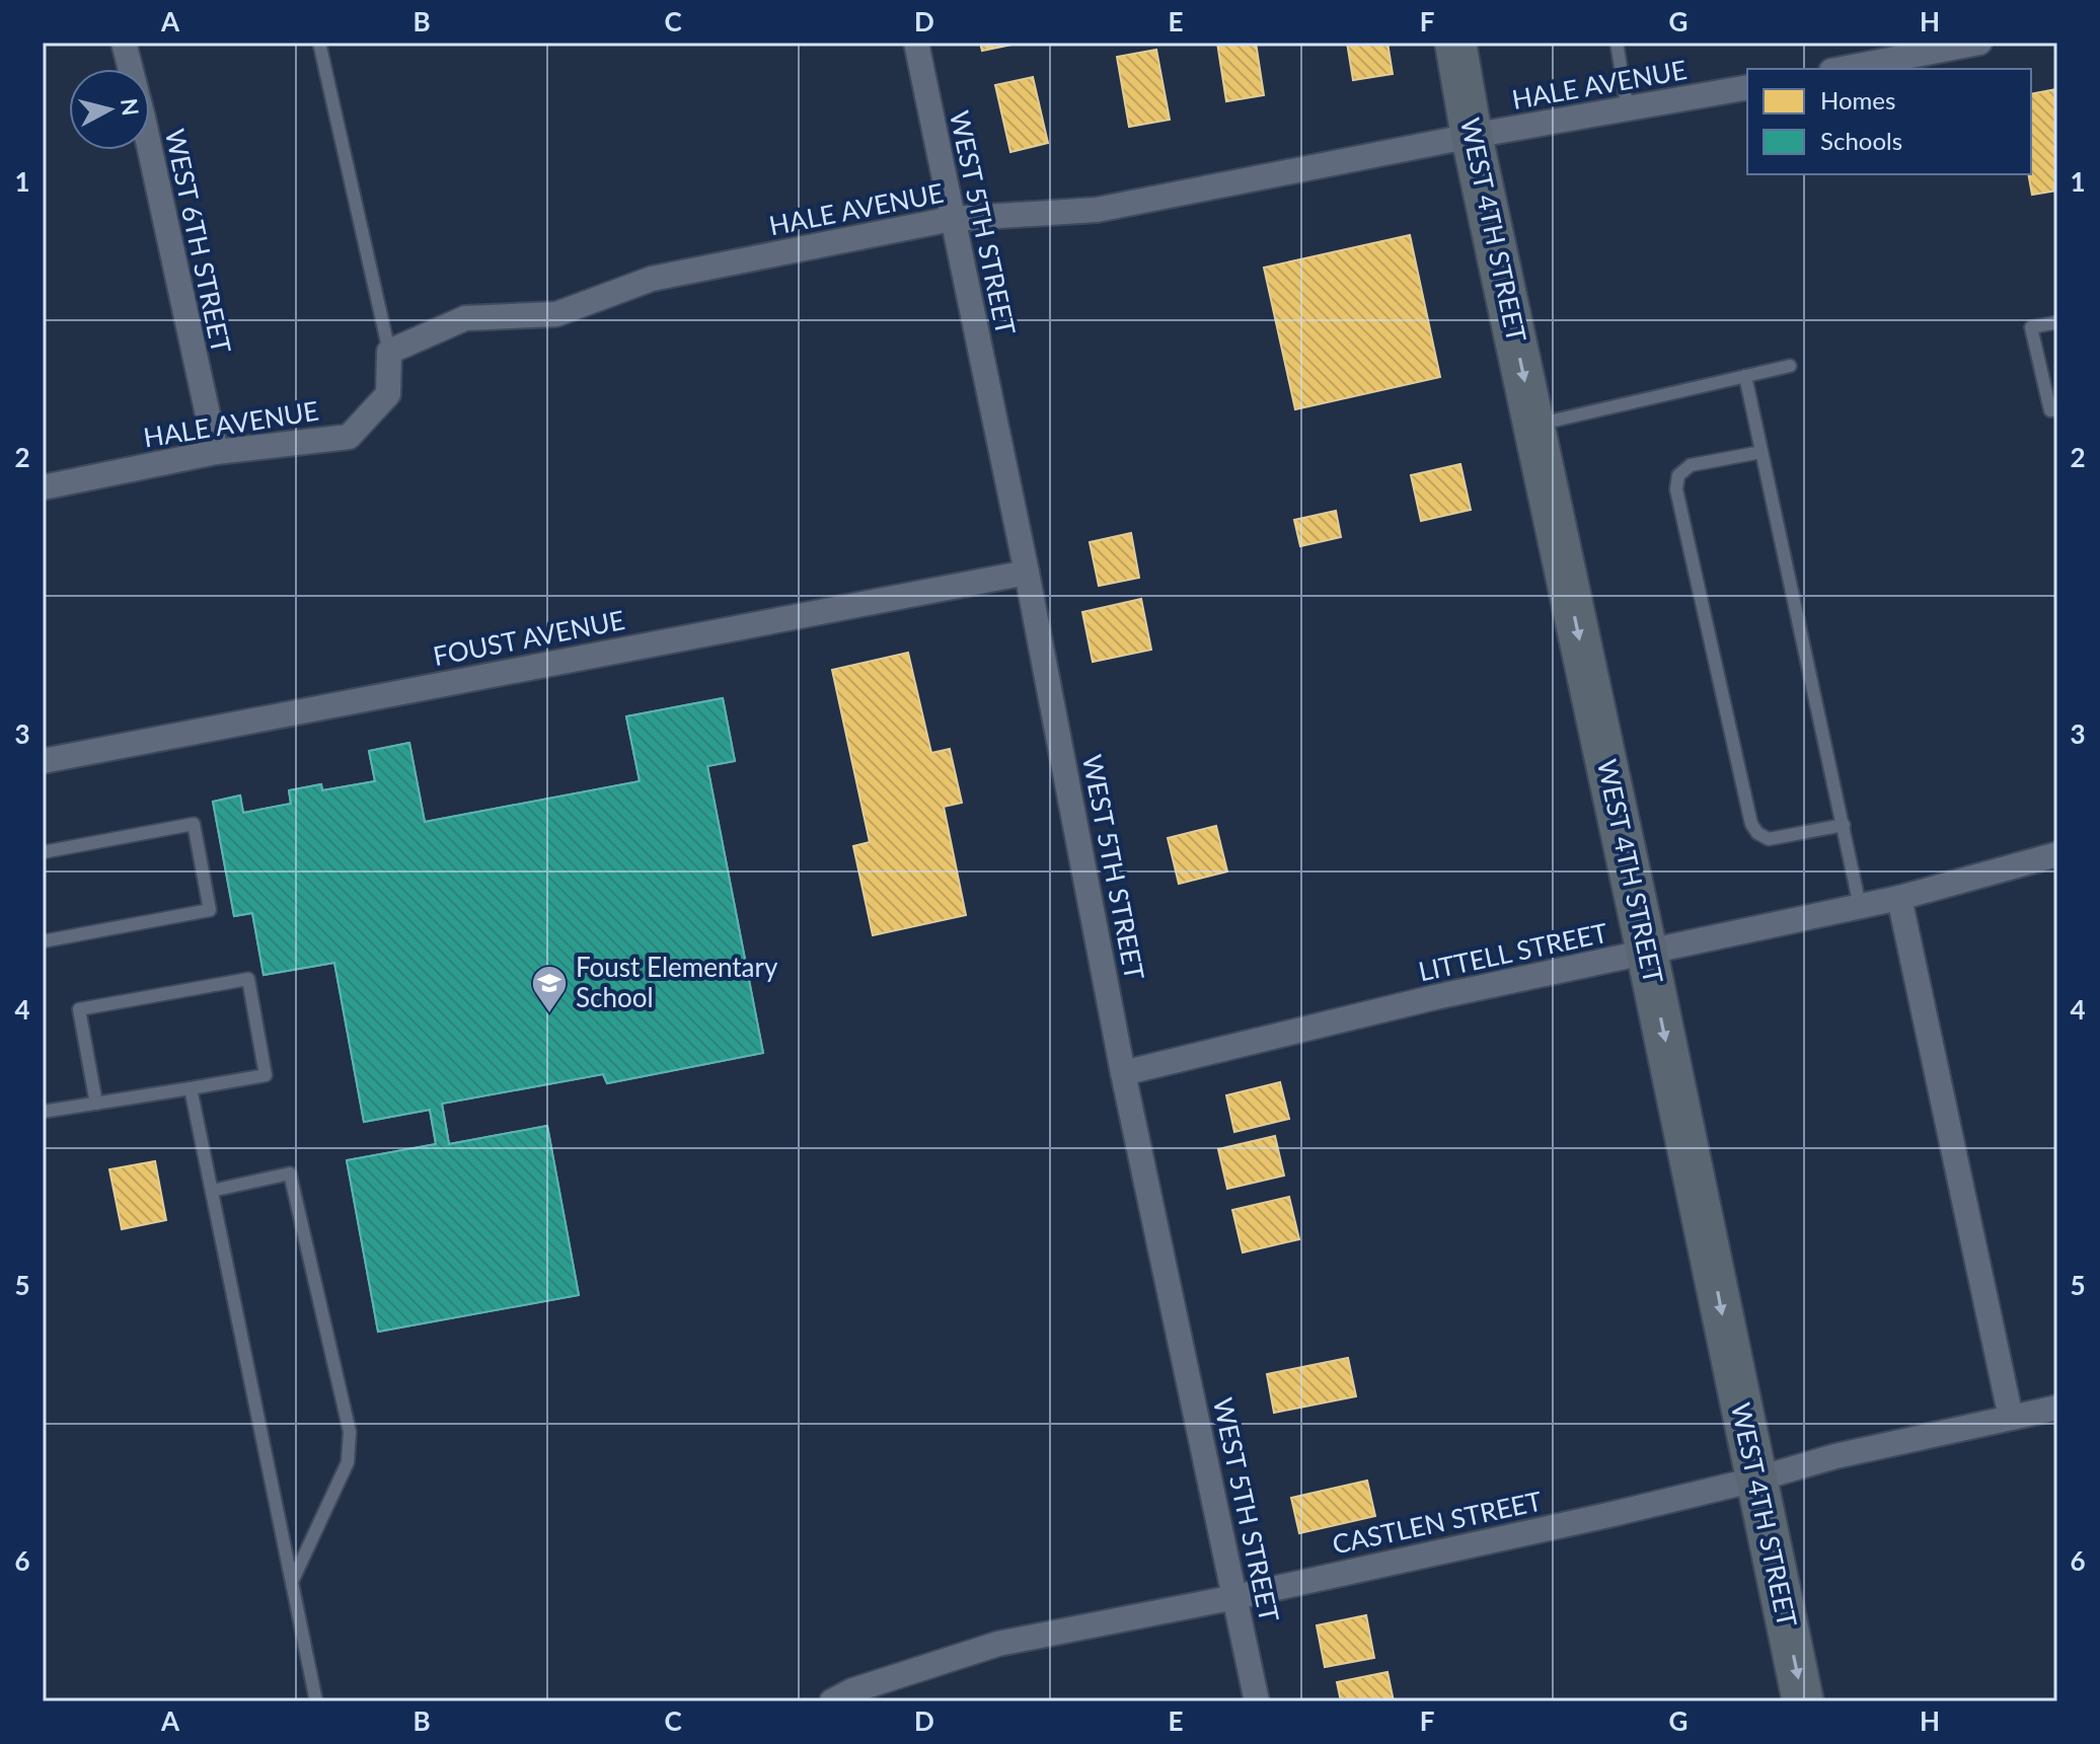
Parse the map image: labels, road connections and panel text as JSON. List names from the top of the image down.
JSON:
{
  "streets": {
    "main road": ["WEST 4TH STREET"],
    "street": [
      "HALE AVENUE",
      "WEST 5TH STREET",
      "WEST 6TH STREET",
      "FOUST AVENUE",
      "LITTELL STREET",
      "CASTLEN STREET"
    ]
  },
  "crossings": [
    ["HALE AVENUE", "WEST 5TH STREET"],
    ["HALE AVENUE", "WEST 4TH STREET"],
    ["HALE AVENUE", "WEST 6TH STREET"],
    ["WEST 5TH STREET", "FOUST AVENUE"],
    ["WEST 5TH STREET", "LITTELL STREET"],
    ["WEST 5TH STREET", "CASTLEN STREET"],
    ["WEST 4TH STREET", "LITTELL STREET"],
    ["WEST 4TH STREET", "CASTLEN STREET"]
  ],
  "one_way": ["WEST 4TH STREET"],
  "places": {
    "school or university": ["Foust Elementary School"]
  },
  "legend": ["Homes", "Schools"],
  "north": "right",
  "grid": {
    "columns": [
      "A",
      "B",
      "C",
      "D",
      "E",
      "F",
      "G",
      "H"
    ],
    "rows": [
      "1",
      "2",
      "3",
      "4",
      "5",
      "6"
    ]
  }
}
